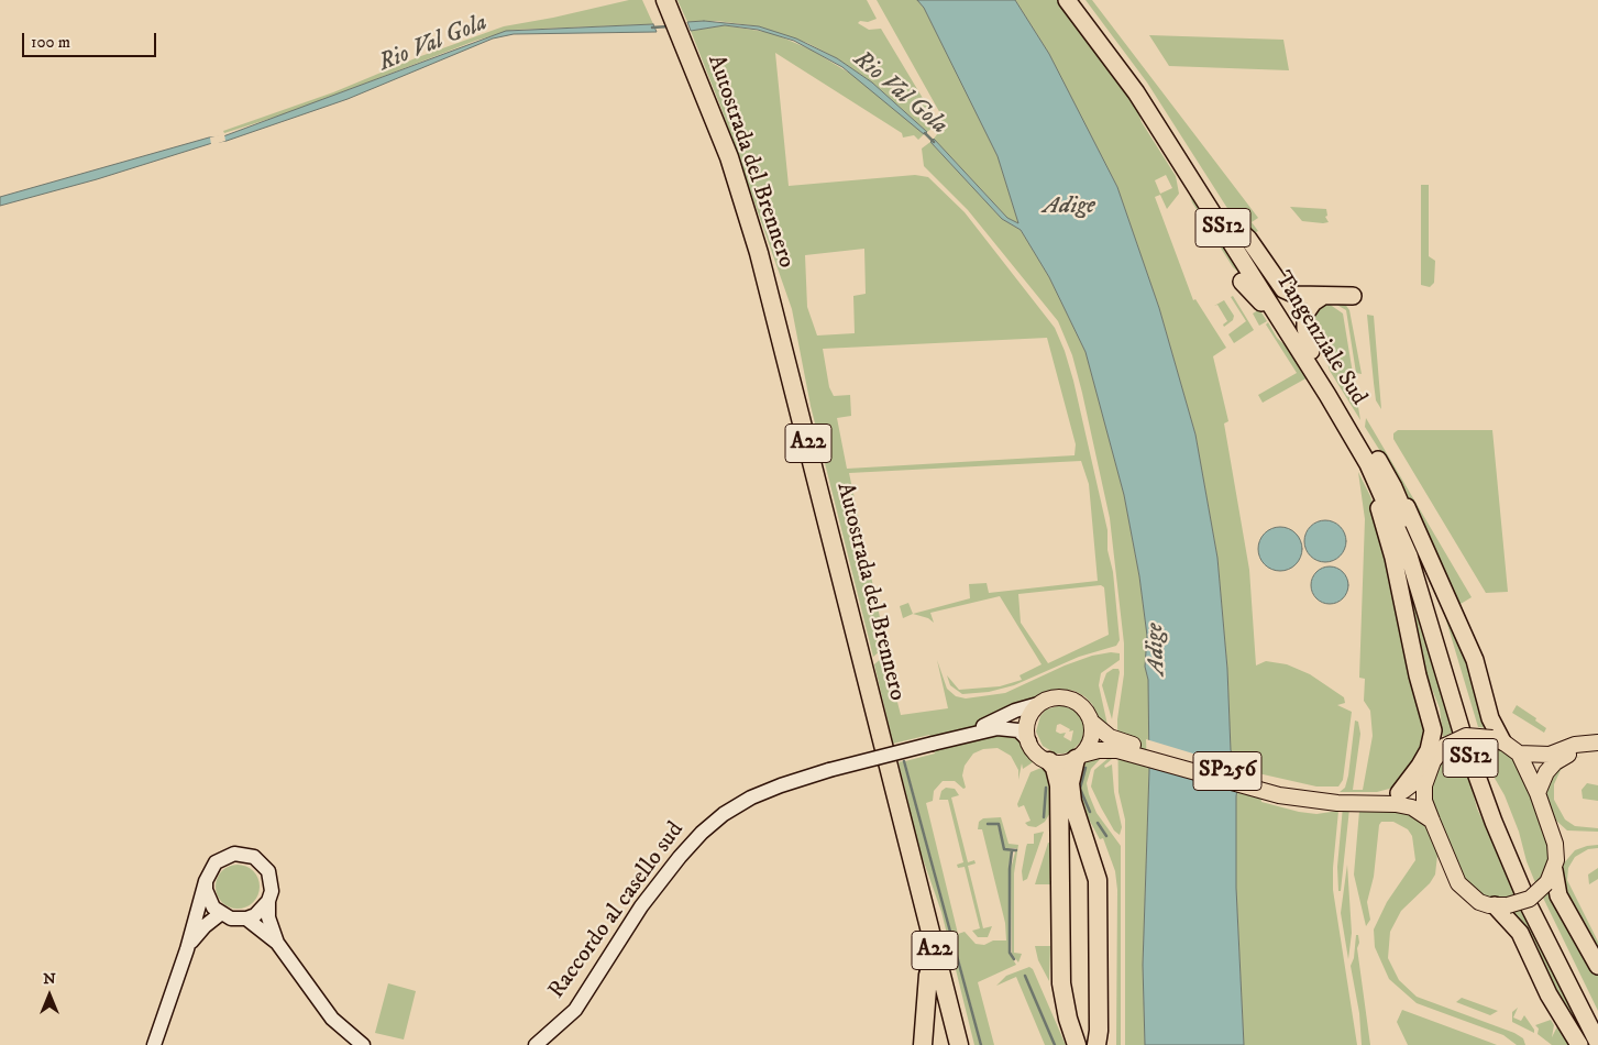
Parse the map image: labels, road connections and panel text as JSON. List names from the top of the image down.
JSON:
{
  "streets": {
    "highway": [
      "Autostrada del Brennero",
      "SS12",
      "Tangenziale Sud",
      "A22"
    ],
    "main road": ["SP256", "Raccordo al casello sud"]
  },
  "water": ["Rio Val Gola", "Adige"],
  "scale_bar": "100 m",
  "north": "top"
}
